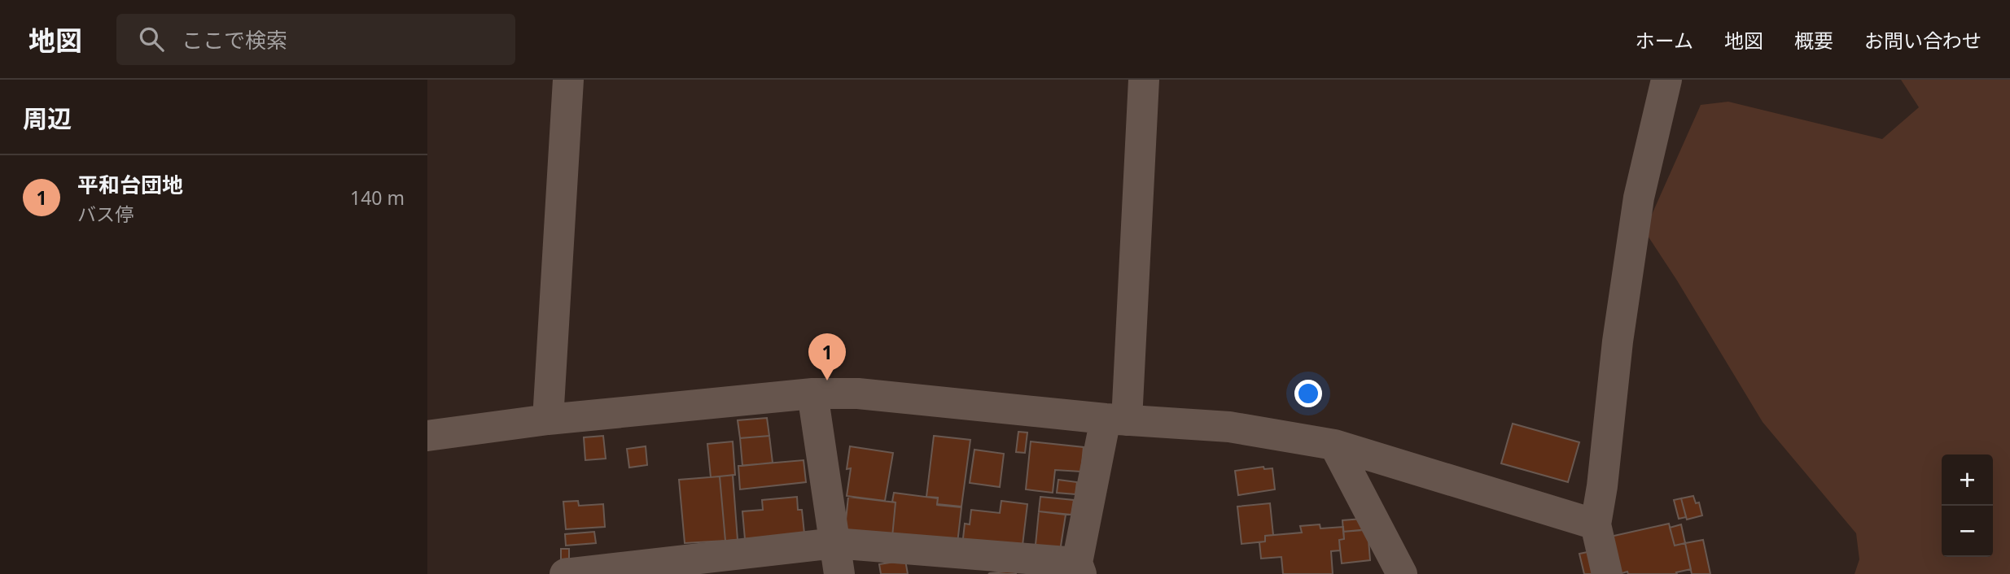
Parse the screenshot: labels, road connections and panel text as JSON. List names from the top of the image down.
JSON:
{
  "page": {
    "header": "地図",
    "search": "ここで検索",
    "nav": [
      "ホーム",
      "地図",
      "概要",
      "お問い合わせ"
    ],
    "heading": "周辺",
    "list": [
      {
        "mark": "1",
        "name": "平和台団地",
        "note": "バス停",
        "value": "140 m"
      }
    ],
    "pins": "1",
    "map_buttons": ["+", "−"]
  }
}
